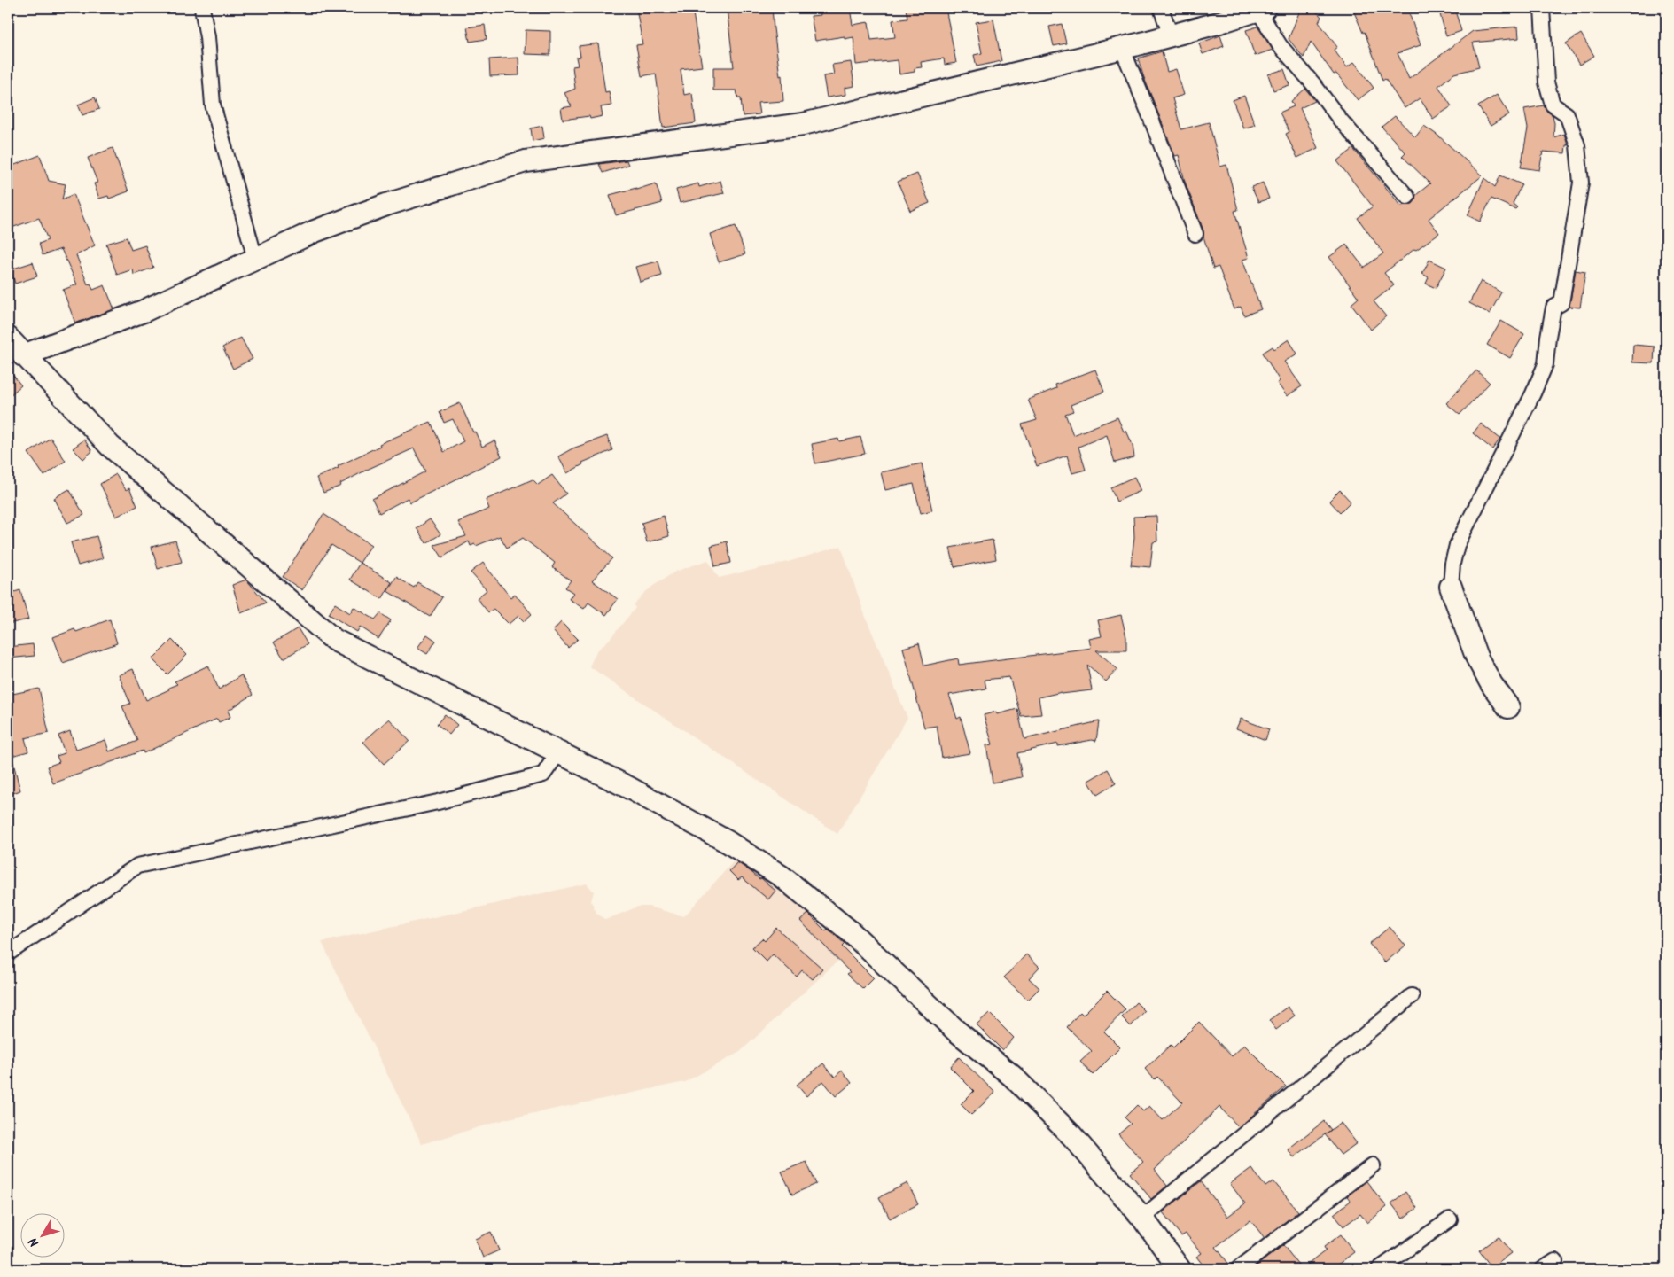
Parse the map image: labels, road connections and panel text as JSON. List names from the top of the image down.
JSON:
{
  "north": "bottom left"
}
